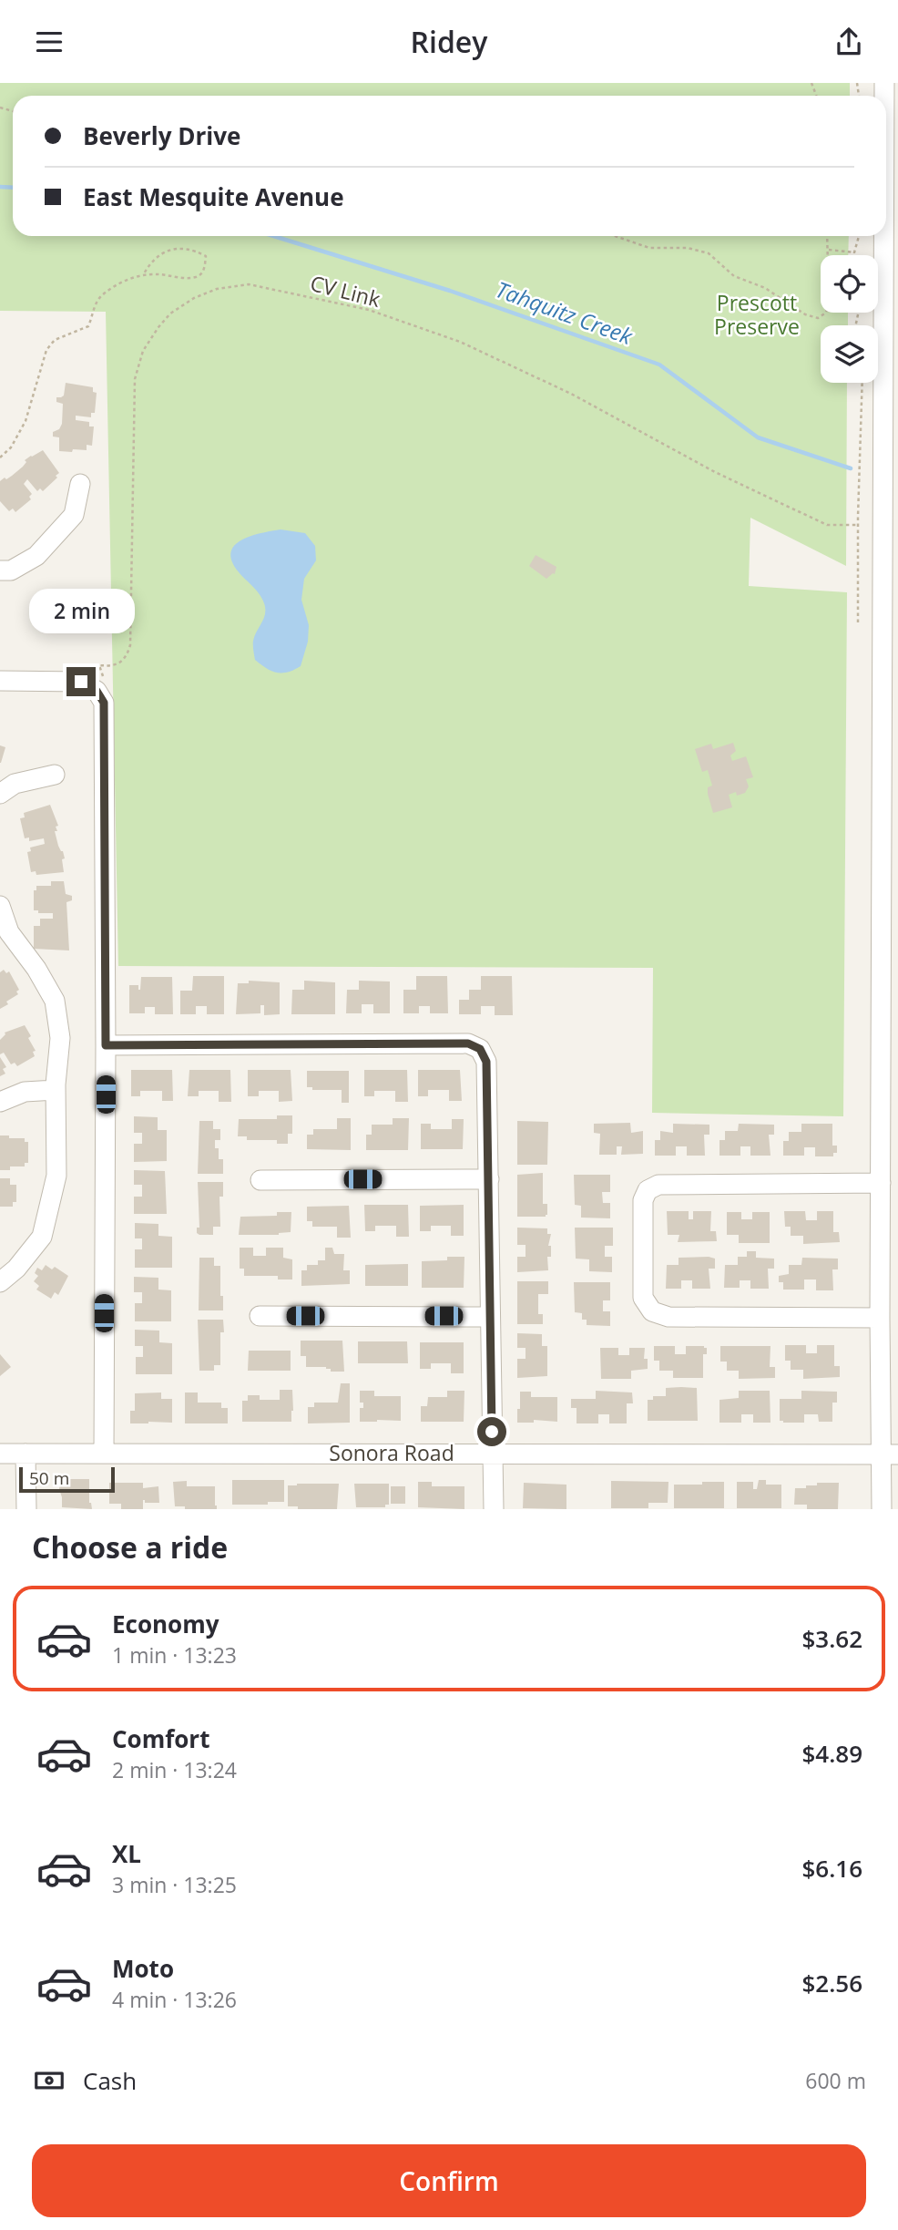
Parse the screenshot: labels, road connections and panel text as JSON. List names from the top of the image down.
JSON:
{
  "streets": {
    "street": ["Sonora Road"],
    "path": ["CV Link"]
  },
  "water": ["Tahquitz Creek"],
  "parks": ["Prescott Preserve"],
  "scale_bar": "50 m",
  "page": {
    "header": "Ridey",
    "banner": ["Beverly Drive", "East Mesquite Avenue"],
    "bubble": "2 min",
    "scale": "50 m",
    "heading": "Choose a ride",
    "list": [
      {
        "name": "Economy",
        "note": "1 min · 13:23",
        "value": "$3.62"
      },
      {
        "name": "Comfort",
        "note": "2 min · 13:24",
        "value": "$4.89"
      },
      {
        "name": "XL",
        "note": "3 min · 13:25",
        "value": "$6.16"
      },
      {
        "name": "Moto",
        "note": "4 min · 13:26",
        "value": "$2.56"
      }
    ],
    "pay": ["Cash", "600 m"],
    "buttons": "Confirm"
  }
}
